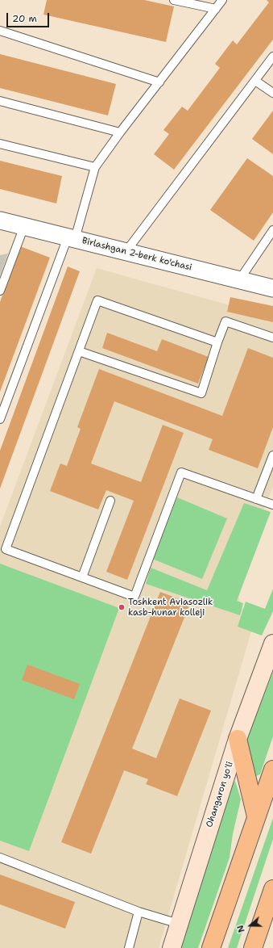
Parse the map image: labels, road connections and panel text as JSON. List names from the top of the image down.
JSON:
{
  "streets": {
    "main road": ["Ohangaron yoʻli"],
    "street": ["Birlashgan 2-berk ko'chasi"]
  },
  "places": ["Toshkent Aviasozlik kasb-hunar kolleji"],
  "scale_bar": "20 m",
  "north": "left"
}
